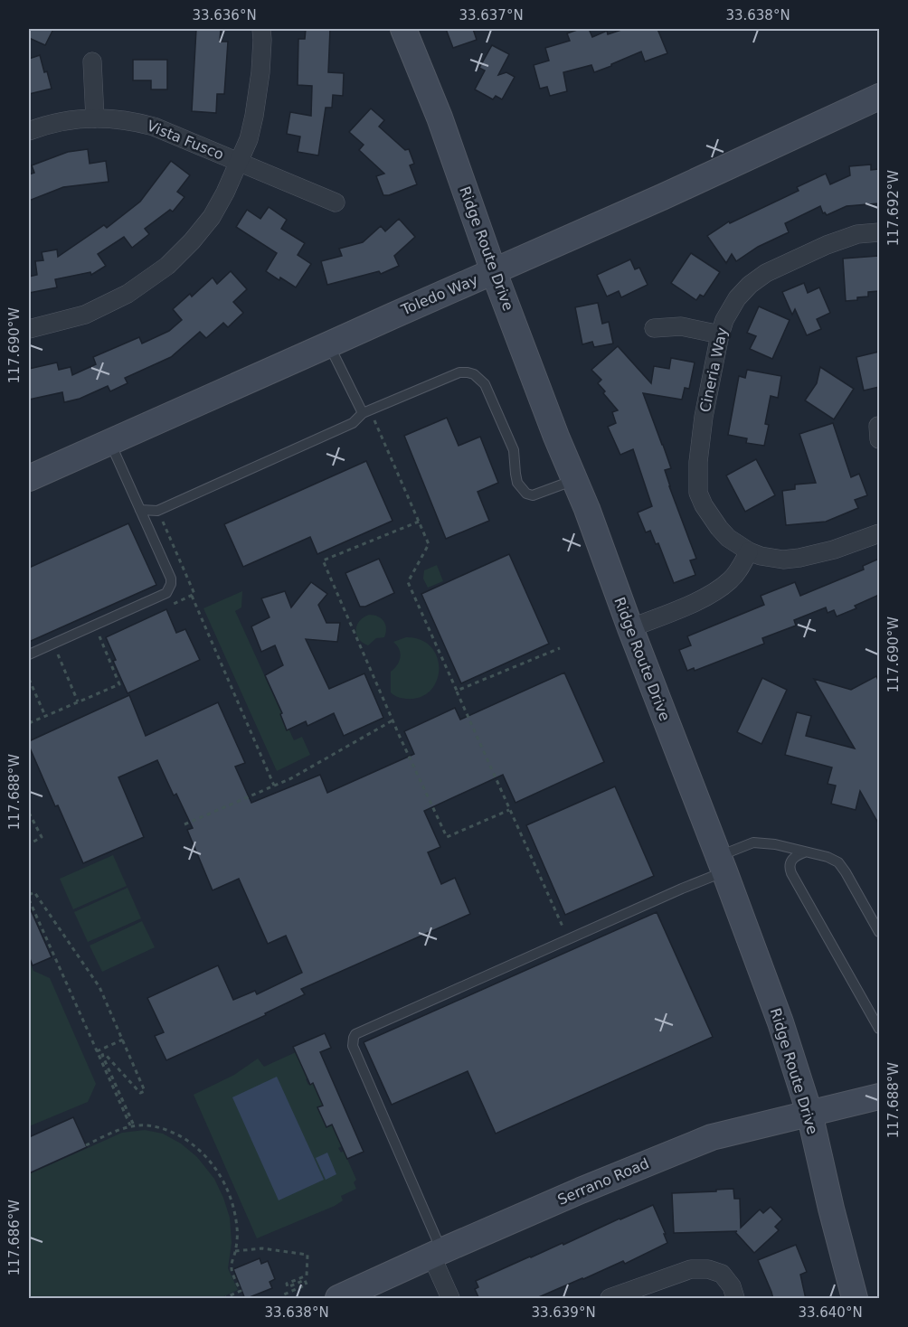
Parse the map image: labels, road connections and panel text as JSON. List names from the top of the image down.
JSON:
{
  "streets": {
    "main road": ["Ridge Route Drive", "Toledo Way", "Serrano Road"],
    "street": ["Vista Fusco", "Cineria Way"]
  },
  "crossings": [
    ["Ridge Route Drive", "Toledo Way"],
    ["Ridge Route Drive", "Serrano Road"]
  ],
  "coordinates": [
    "33.636°N",
    "33.637°N",
    "33.638°N",
    "117.692°W",
    "117.690°W",
    "117.688°W",
    "117.686°W",
    "33.639°N",
    "33.640°N"
  ]
}
